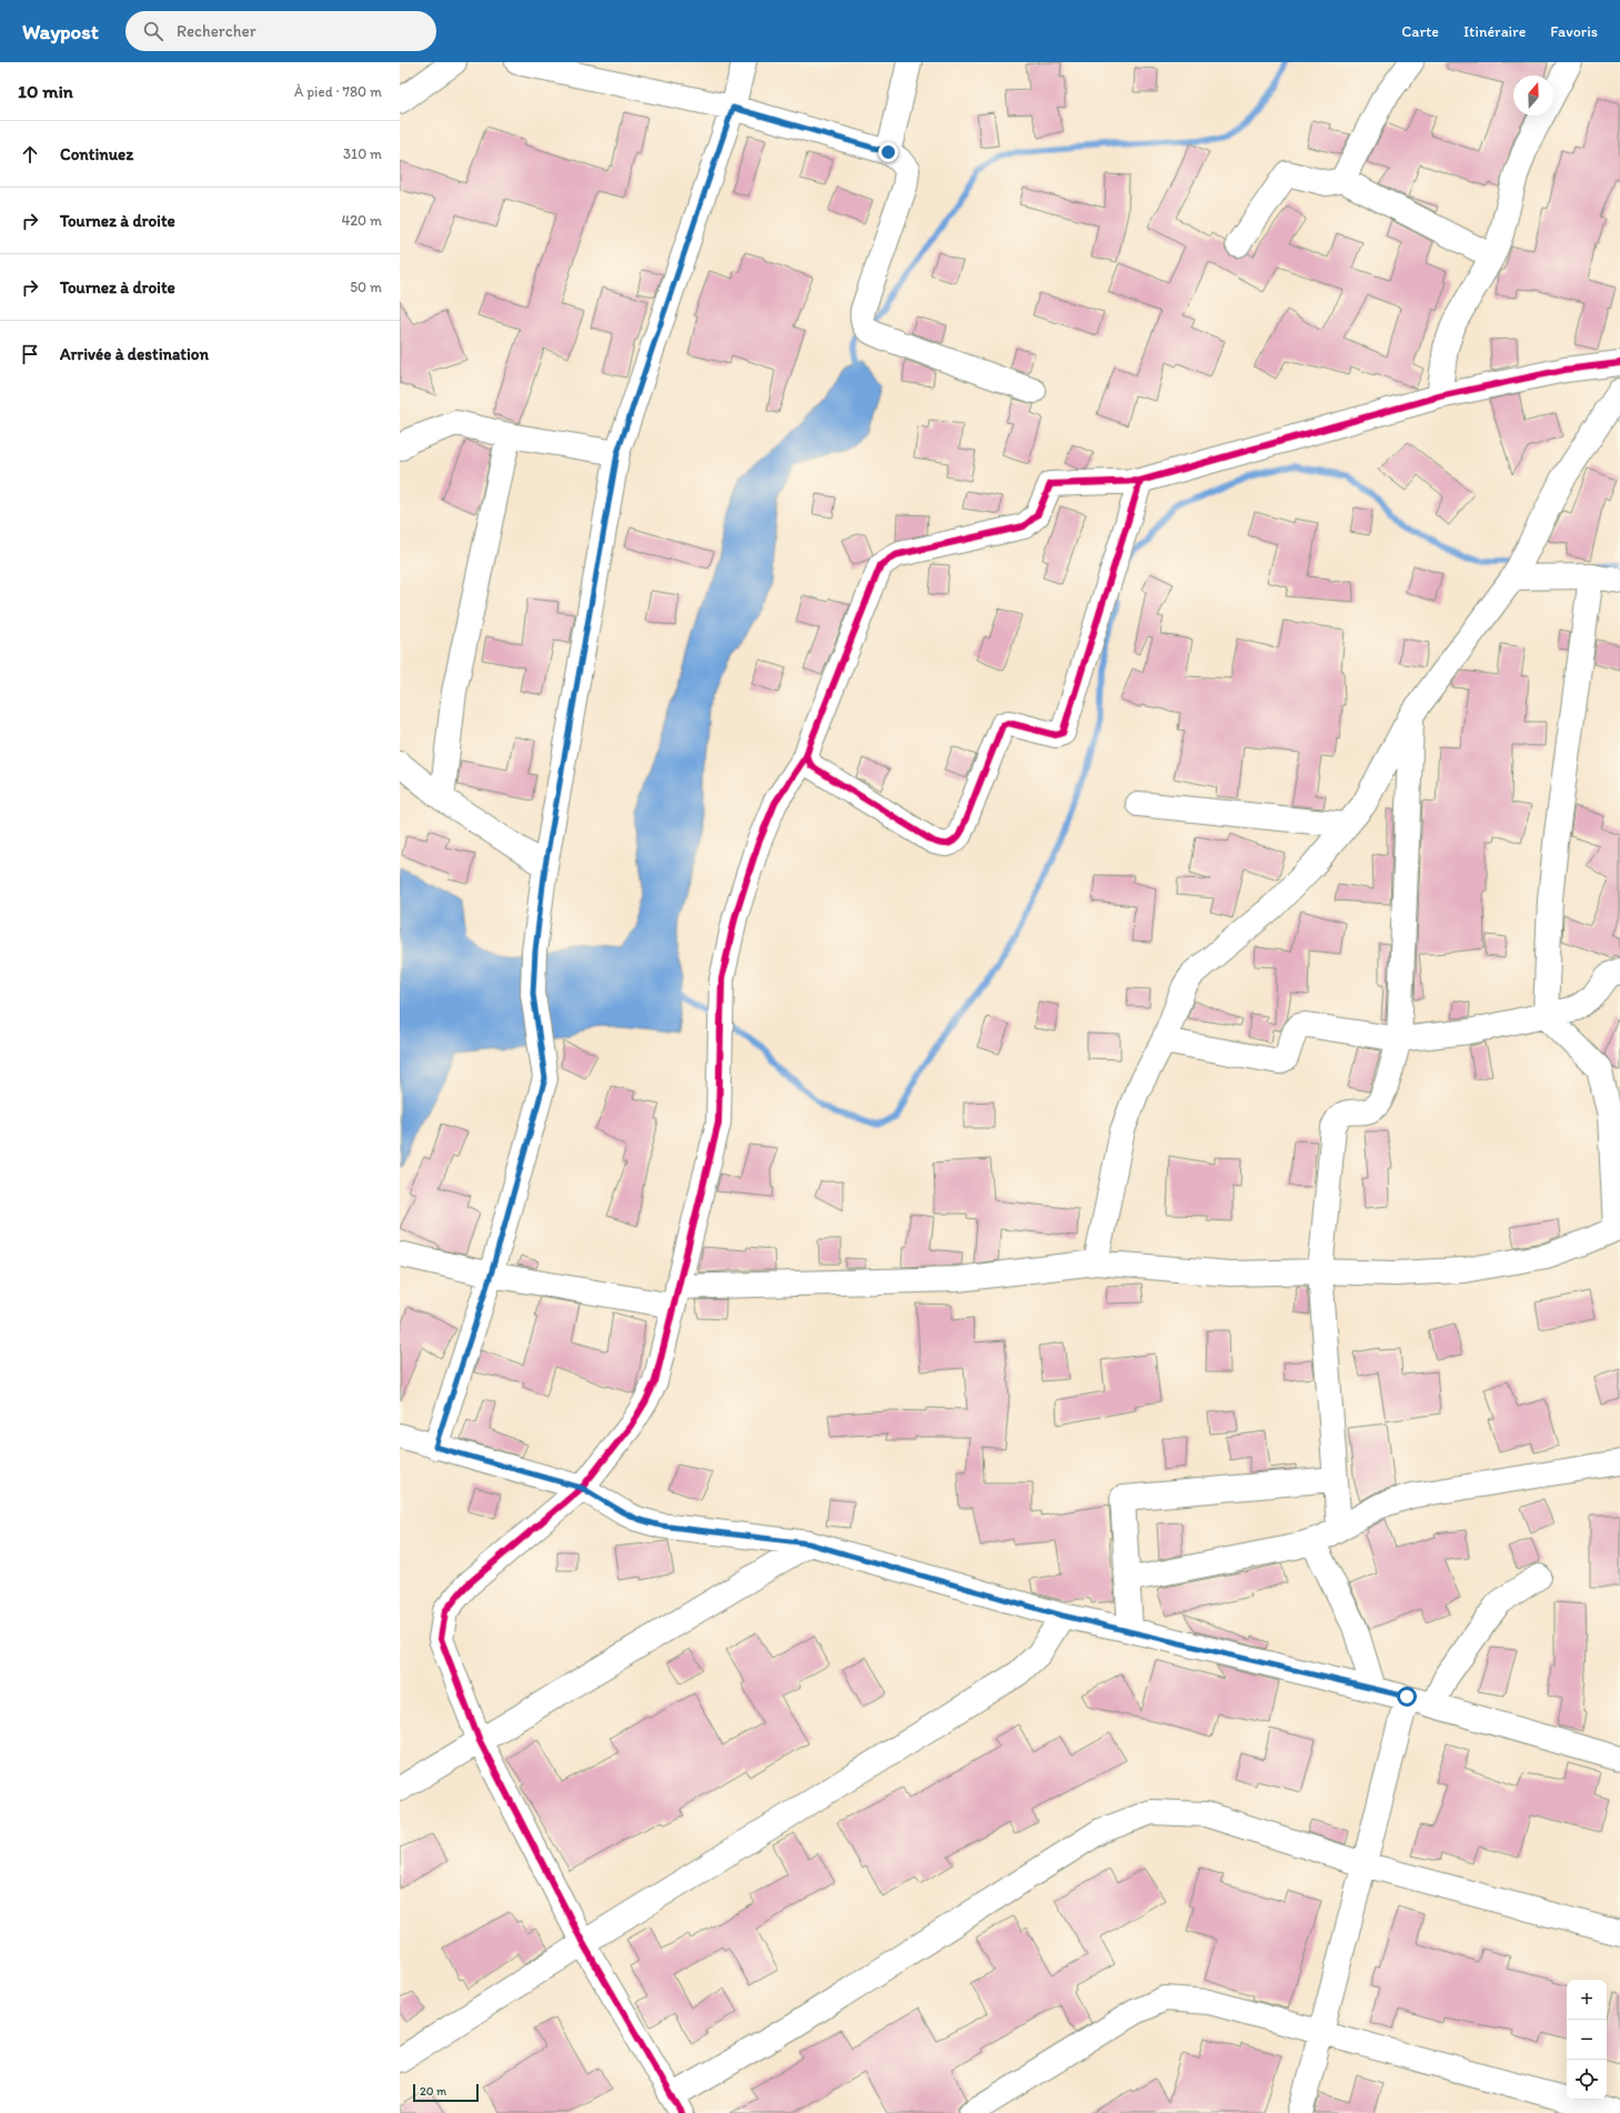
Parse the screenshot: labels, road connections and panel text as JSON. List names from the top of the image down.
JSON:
{
  "scale_bar": "20 m",
  "north": "top",
  "page": {
    "header": "Waypost",
    "search": "Rechercher",
    "nav": ["Carte", "Itinéraire", "Favoris"],
    "heading": ["10 min", "À pied · 780 m"],
    "list": [
      ["Continuez", "310 m"],
      ["Tournez à droite", "420 m"],
      ["Tournez à droite", "50 m"],
      "Arrivée à destination"
    ],
    "map_buttons": ["+", "−"],
    "scale": "20 m"
  }
}
